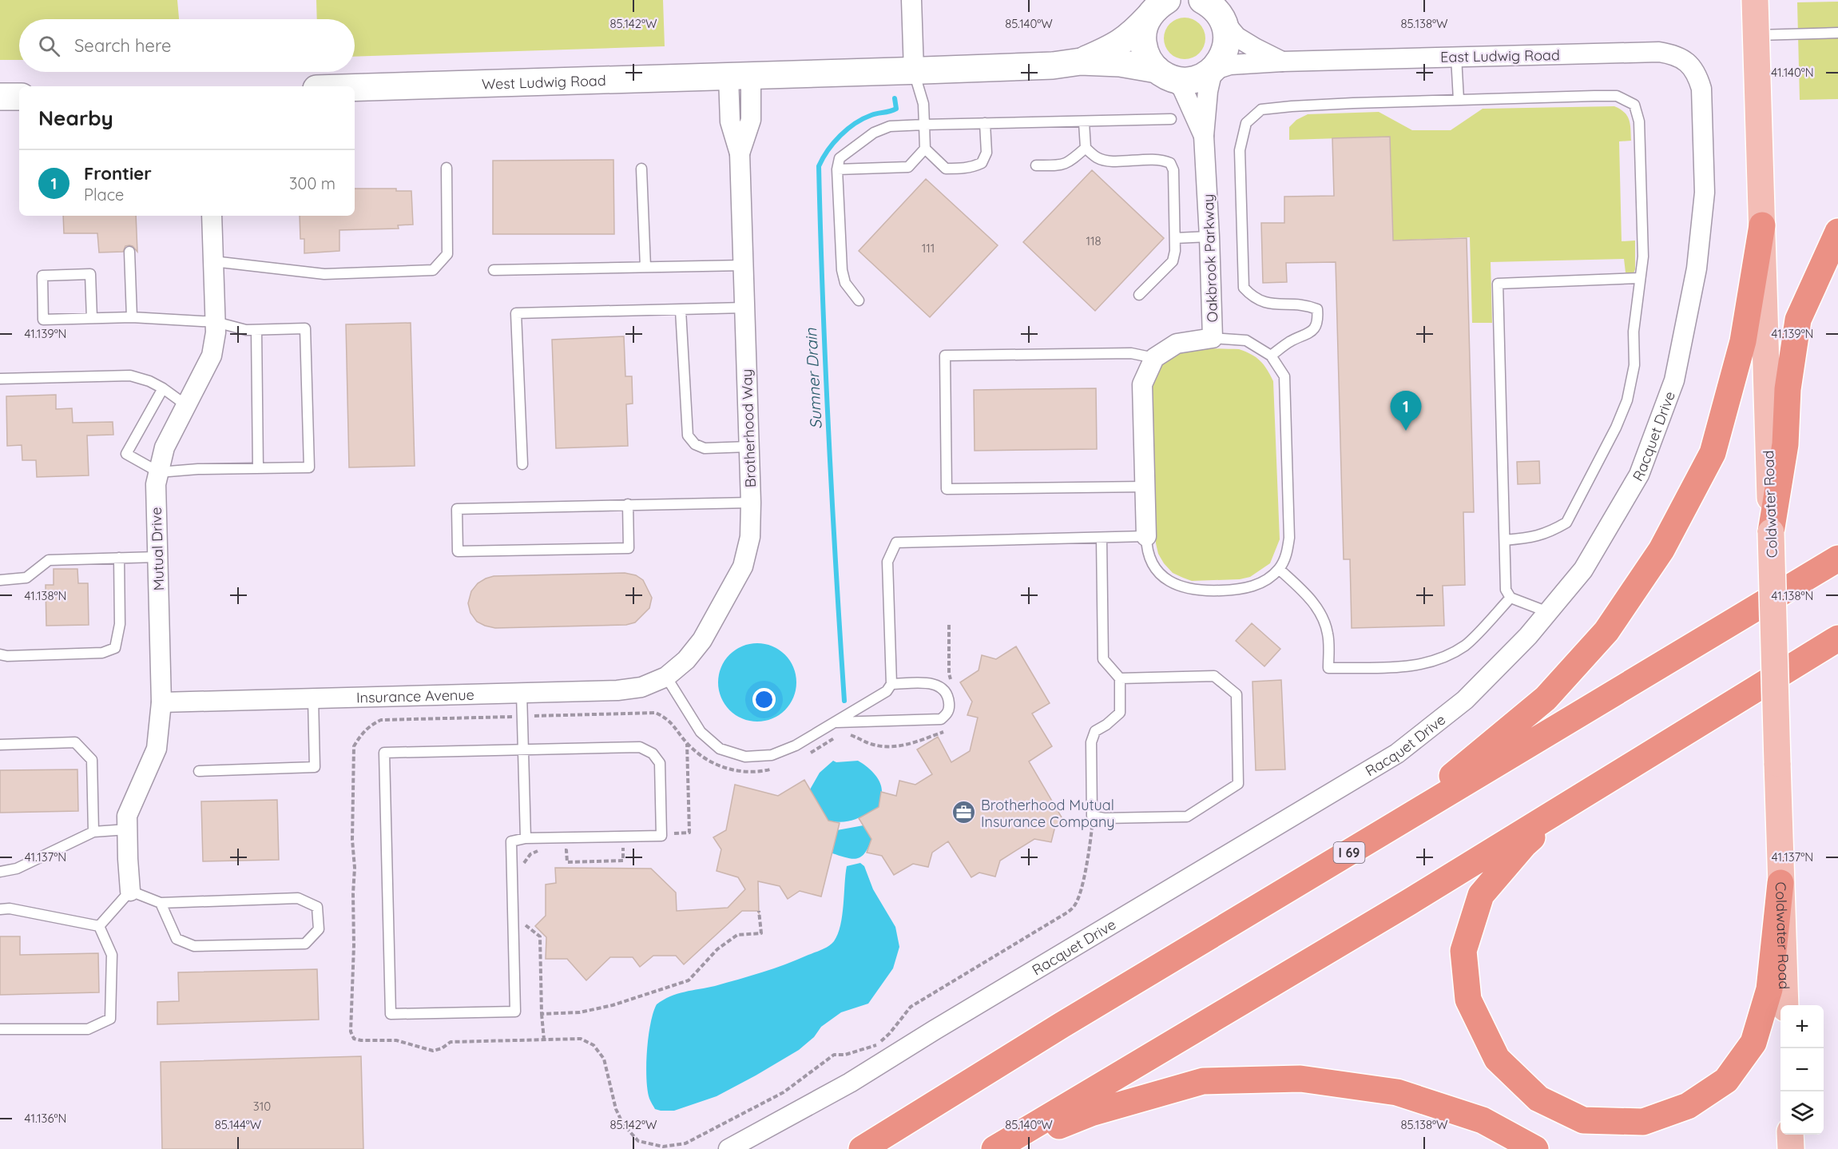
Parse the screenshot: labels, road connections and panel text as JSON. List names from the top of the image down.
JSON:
{
  "streets": {
    "highway": ["I 69"],
    "main road": ["West Ludwig Road", "Coldwater Road"],
    "street": [
      "East Ludwig Road",
      "Oakbrook Parkway",
      "Brotherhood Way",
      "Racquet Drive",
      "Mutual Drive",
      "Insurance Avenue"
    ]
  },
  "crossings": [
    ["East Ludwig Road", "Oakbrook Parkway"],
    ["East Ludwig Road", "Racquet Drive"],
    ["West Ludwig Road", "Brotherhood Way"],
    ["Brotherhood Way", "Insurance Avenue"],
    ["Mutual Drive", "Insurance Avenue"]
  ],
  "water": ["Sumner Drain"],
  "places": {
    "office": ["Brotherhood Mutual Insurance Company"]
  },
  "house_numbers": ["118", "111", "310"],
  "page": {
    "search": "Search here",
    "heading": "Nearby",
    "list": [
      {
        "mark": "1",
        "name": "Frontier",
        "note": "Place",
        "value": "300 m"
      }
    ],
    "pins": "1",
    "map_buttons": ["+", "−"]
  },
  "coordinates": [
    "85.142°W",
    "85.140°W",
    "85.138°W",
    "41.140°N",
    "41.139°N",
    "41.138°N",
    "41.137°N",
    "41.136°N",
    "85.144°W"
  ]
}
